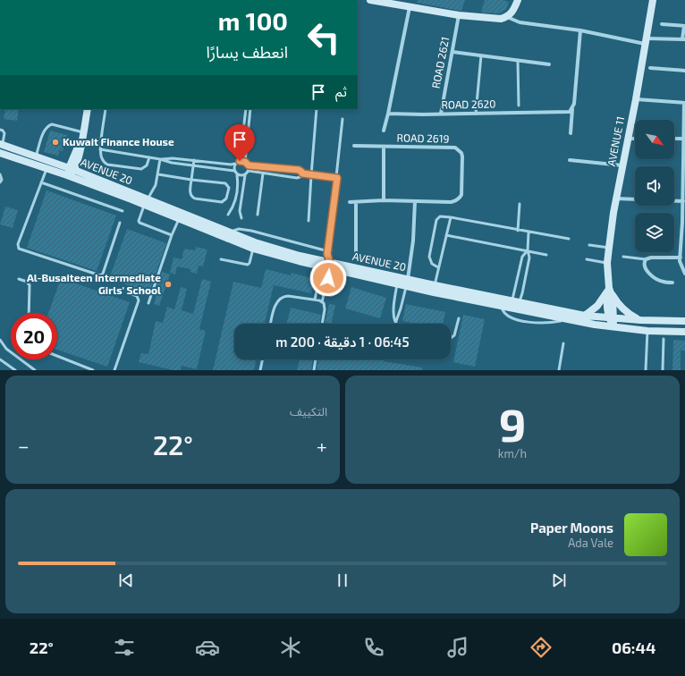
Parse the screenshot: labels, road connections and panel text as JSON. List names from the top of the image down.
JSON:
{
  "streets": {
    "main road": ["AVENUE 11", "AVENUE 20"],
    "street": ["ROAD 2621", "ROAD 2620", "ROAD 2619"]
  },
  "crossings": [
    ["ROAD 2621", "ROAD 2620"],
    ["AVENUE 11", "AVENUE 20"]
  ],
  "places": ["Kuwait Finance House", "Al-Busaiteen Intermediate Girls' School"],
  "north": "bottom right",
  "page": {
    "turn": ["100 m", "انعطف يسارًا"],
    "then": "ثم",
    "limit": "20",
    "trip": "06:45 · 1 دقيقة · 200 m",
    "tile": [
      ["9", "km/h"],
      "التكييف"
    ],
    "heat": ["−", "22°", "+"],
    "song": ["Paper Moons", "Ada Vale"],
    "tabs": ["06:44", "22°"]
  }
}
